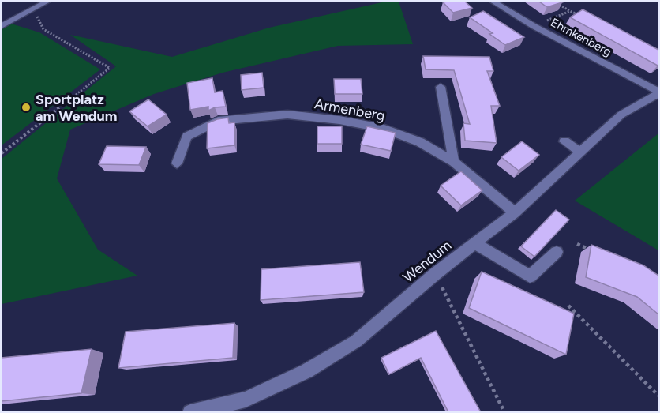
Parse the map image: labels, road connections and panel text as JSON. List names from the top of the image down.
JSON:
{
  "streets": {
    "street": ["Ehmkenberg", "Armenberg", "Wendum"]
  },
  "crossings": [
    ["Ehmkenberg", "Wendum"],
    ["Armenberg", "Wendum"]
  ],
  "places": ["Sportplatz am Wendum"]
}
